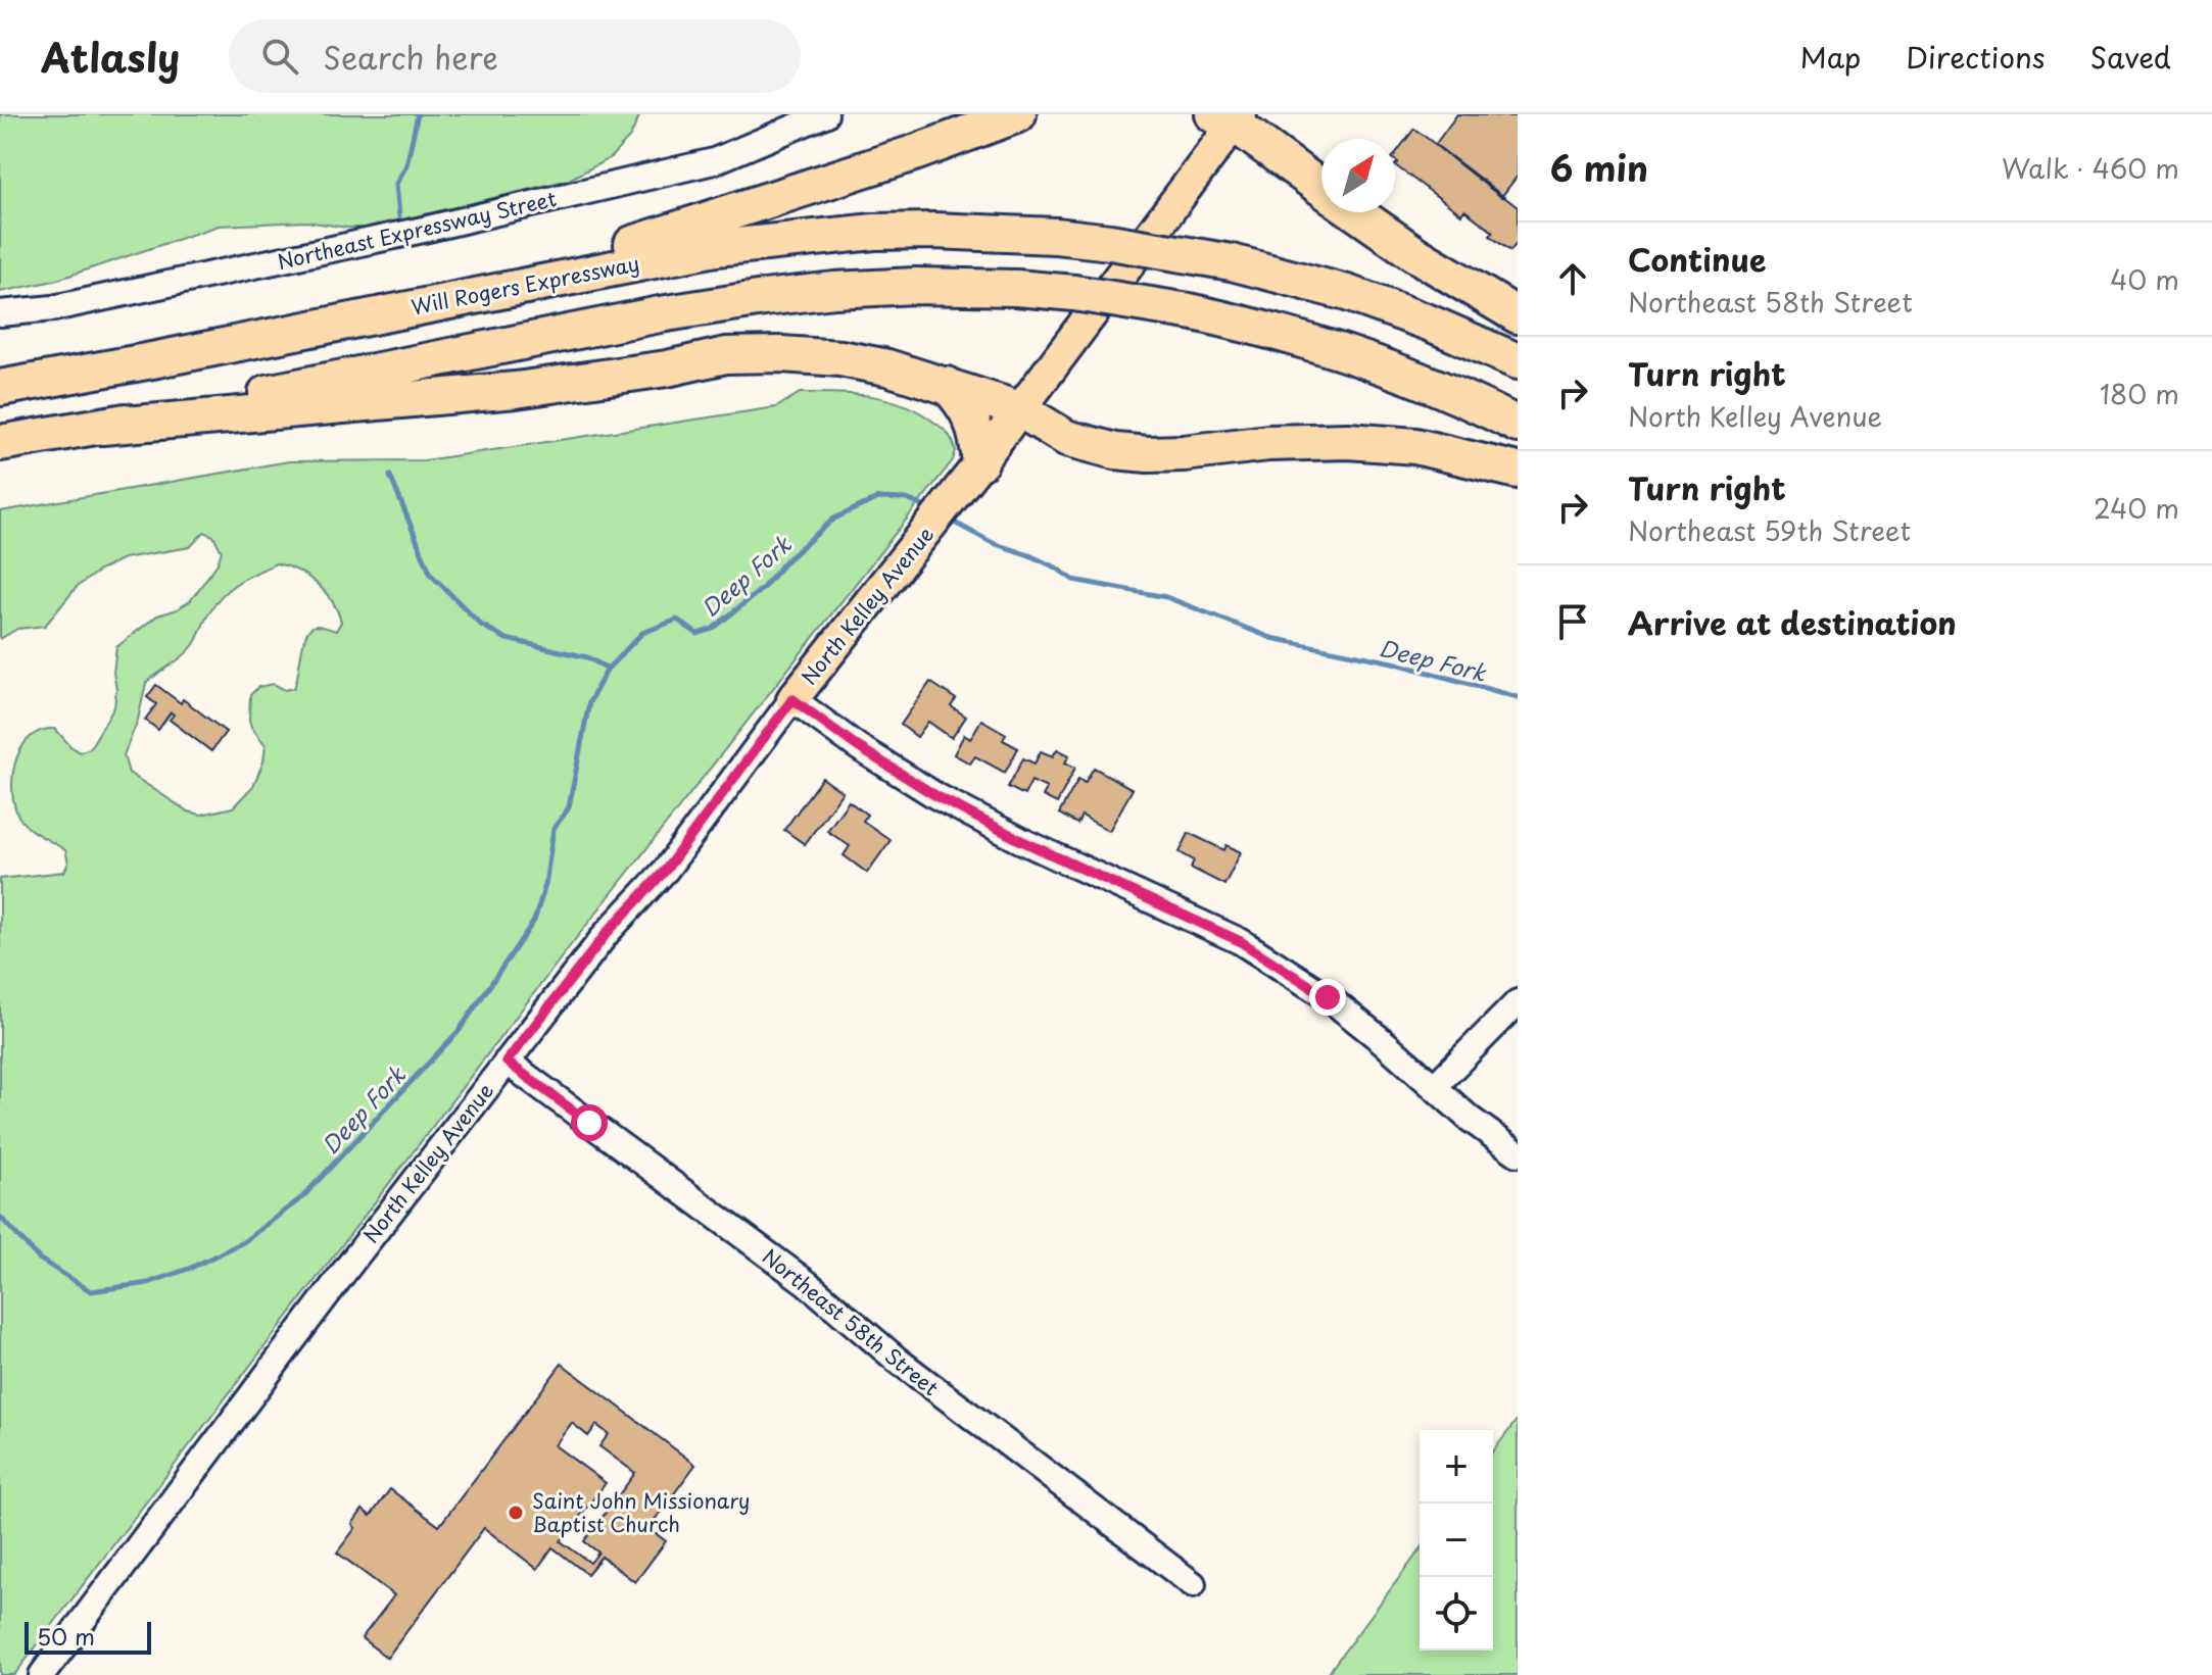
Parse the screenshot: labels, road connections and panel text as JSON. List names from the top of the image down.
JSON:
{
  "streets": {
    "highway": ["Will Rogers Expressway"],
    "main road": ["North Kelley Avenue"],
    "street": ["Northeast Expressway Street", "Northeast 58th Street"]
  },
  "crossings": [
    ["North Kelley Avenue", "Northeast 58th Street"]
  ],
  "water": ["Deep Fork"],
  "places": ["Saint John Missionary Baptist Church"],
  "scale_bar": "50 m",
  "north": "top right",
  "page": {
    "header": "Atlasly",
    "search": "Search here",
    "nav": ["Map", "Directions", "Saved"],
    "heading": ["6 min", "Walk · 460 m"],
    "list": [
      ["Continue", "Northeast 58th Street", "40 m"],
      ["Turn right", "North Kelley Avenue", "180 m"],
      ["Turn right", "Northeast 59th Street", "240 m"],
      "Arrive at destination"
    ],
    "map_buttons": ["+", "−"],
    "scale": "50 m"
  }
}
